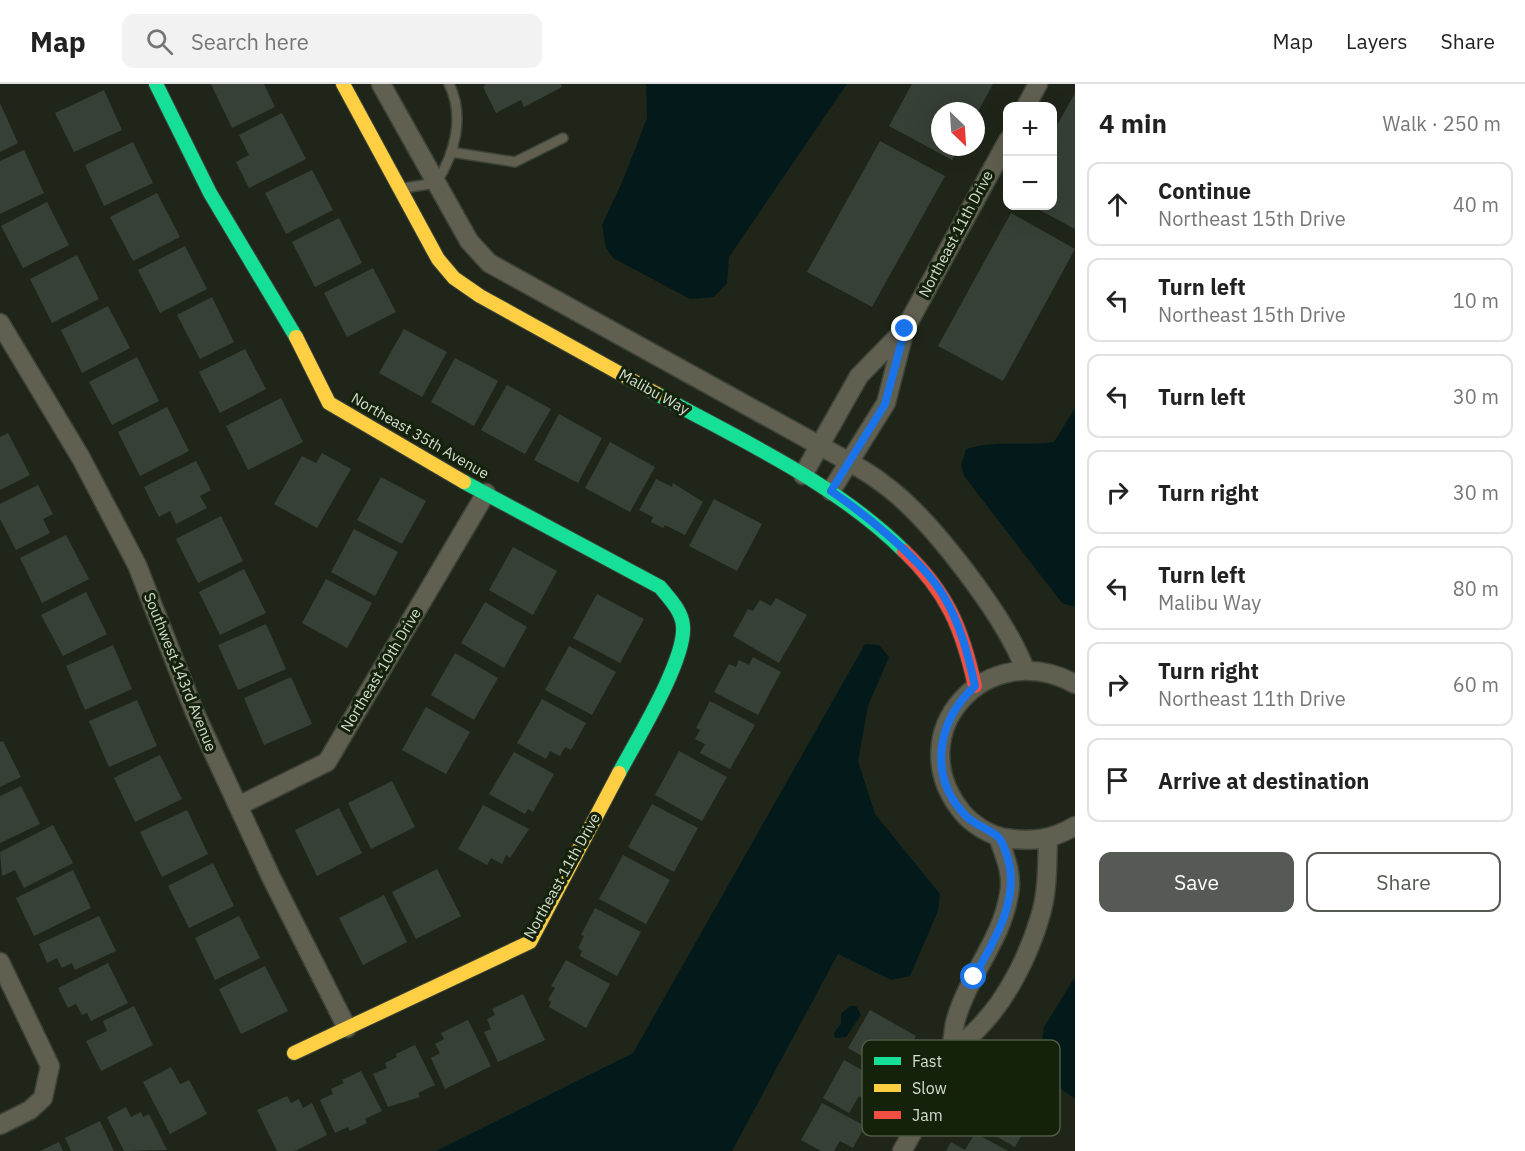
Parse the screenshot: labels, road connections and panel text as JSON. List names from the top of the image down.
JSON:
{
  "streets": {
    "street": [
      "Northeast 11th Drive",
      "Malibu Way",
      "Northeast 35th Avenue",
      "Northeast 10th Drive",
      "Southwest 143rd Avenue"
    ]
  },
  "crossings": [
    ["Northeast 11th Drive", "Malibu Way"],
    ["Northeast 11th Drive", "Northeast 35th Avenue"],
    ["Northeast 11th Drive", "Southwest 143rd Avenue"],
    ["Northeast 35th Avenue", "Northeast 10th Drive"],
    ["Northeast 10th Drive", "Southwest 143rd Avenue"]
  ],
  "legend": ["Fast", "Slow", "Jam"],
  "north": "bottom right",
  "page": {
    "header": "Map",
    "search": "Search here",
    "nav": ["Map", "Layers", "Share"],
    "heading": ["4 min", "Walk · 250 m"],
    "map_buttons": ["+", "−"],
    "list": [
      ["Continue", "Northeast 15th Drive", "40 m"],
      ["Turn left", "Northeast 15th Drive", "10 m"],
      ["Turn left", "30 m"],
      ["Turn right", "30 m"],
      ["Turn left", "Malibu Way", "80 m"],
      ["Turn right", "Northeast 11th Drive", "60 m"],
      "Arrive at destination"
    ],
    "buttons": ["Save", "Share"]
  }
}
